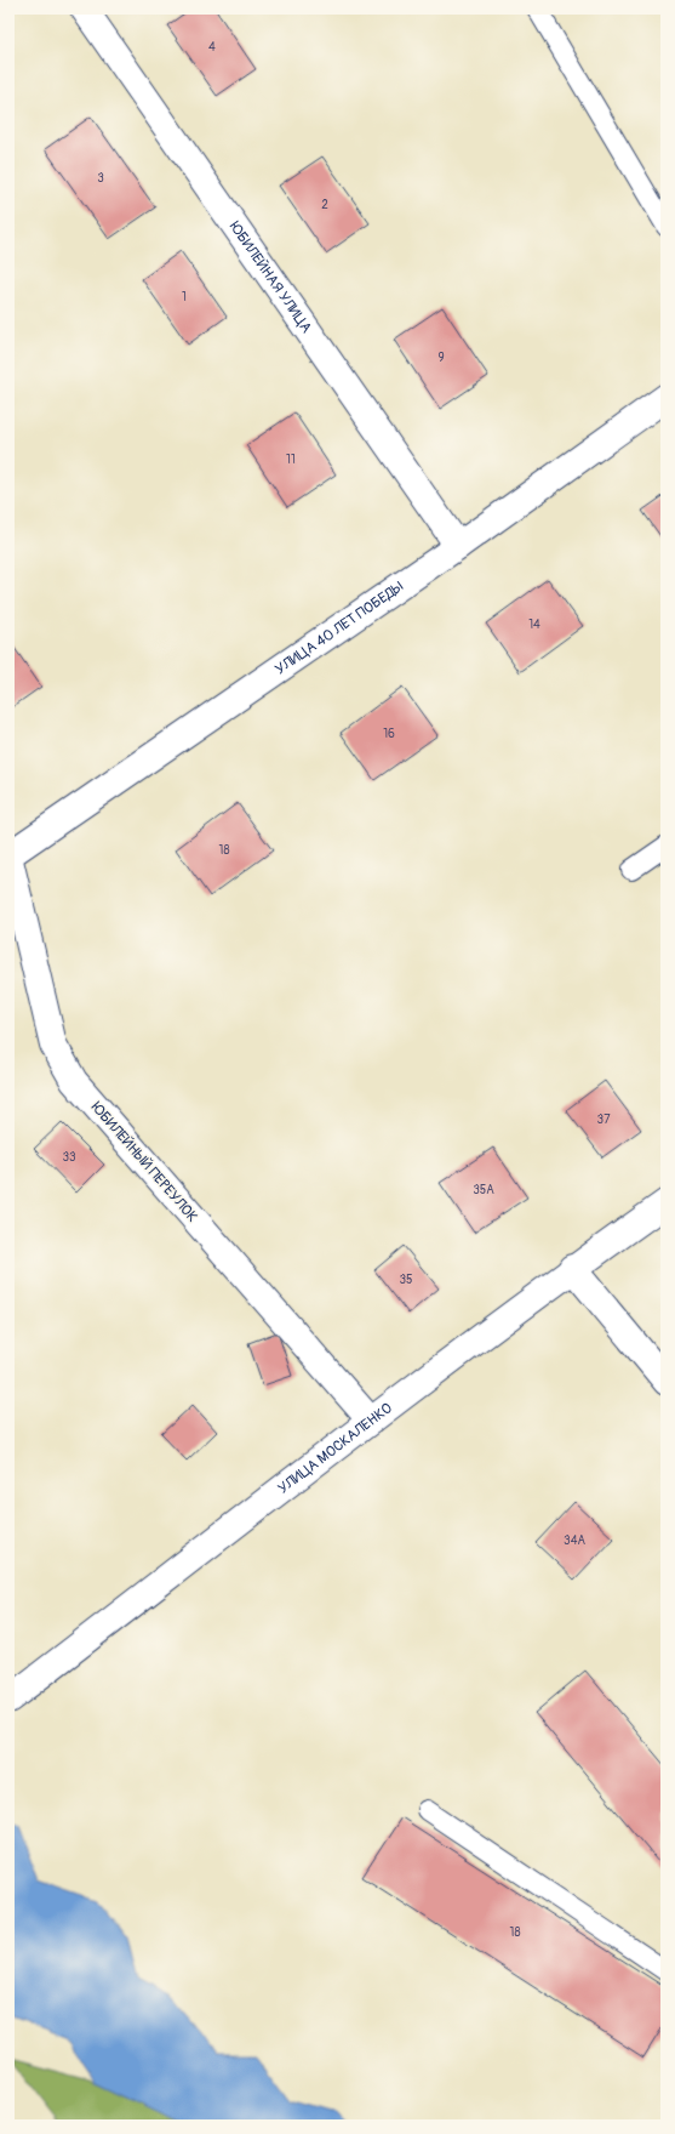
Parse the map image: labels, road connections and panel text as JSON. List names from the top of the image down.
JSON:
{
  "streets": {
    "street": [
      "ЮБИЛЕЙНАЯ УЛИЦА",
      "УЛИЦА 40 ЛЕТ ПОБЕДЫ",
      "ЮБИЛЕЙНЫЙ ПЕРЕУЛОК",
      "УЛИЦА МОСКАЛЕНКО"
    ]
  },
  "crossings": [
    ["ЮБИЛЕЙНАЯ УЛИЦА", "УЛИЦА 40 ЛЕТ ПОБЕДЫ"],
    ["УЛИЦА 40 ЛЕТ ПОБЕДЫ", "ЮБИЛЕЙНЫЙ ПЕРЕУЛОК"],
    ["ЮБИЛЕЙНЫЙ ПЕРЕУЛОК", "УЛИЦА МОСКАЛЕНКО"]
  ],
  "house_numbers": [
    "4",
    "3",
    "2",
    "1",
    "9",
    "11",
    "14",
    "16",
    "18",
    "37",
    "33",
    "35А",
    "35",
    "34А",
    "18"
  ]
}
